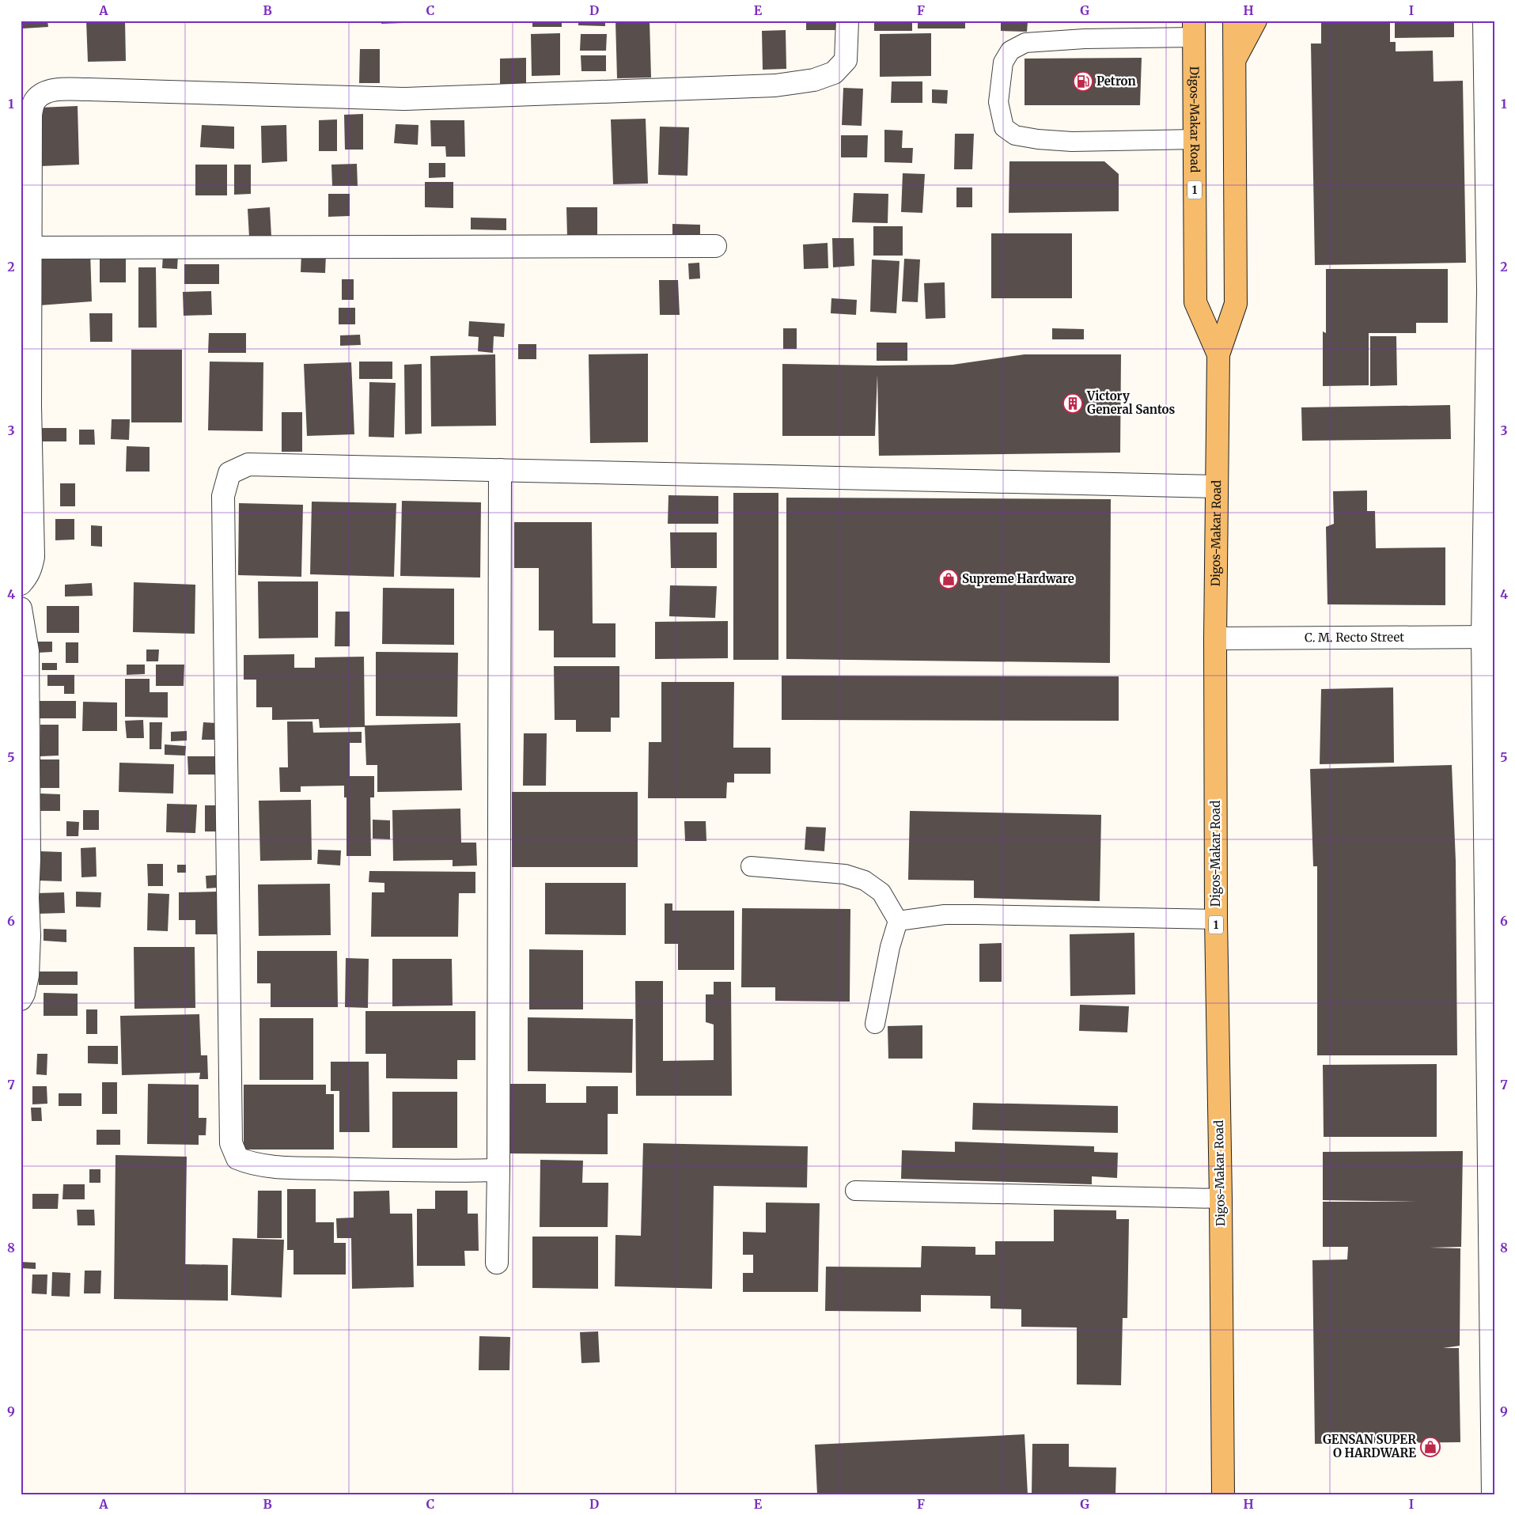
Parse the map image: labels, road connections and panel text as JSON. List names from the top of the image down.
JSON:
{
  "streets": {
    "main road": ["Digos-Makar Road", "1"],
    "street": ["C. M. Recto Street"]
  },
  "crossings": [
    ["Digos-Makar Road", "C. M. Recto Street"]
  ],
  "places": {
    "fuel station": ["Petron"],
    "building": ["Victory General Santos"],
    "shop": ["Supreme Hardware", "GENSAN SUPER O HARDWARE"]
  },
  "grid": {
    "columns": [
      "A",
      "B",
      "C",
      "D",
      "E",
      "F",
      "G",
      "H",
      "I"
    ],
    "rows": [
      "1",
      "2",
      "3",
      "4",
      "5",
      "6",
      "7",
      "8",
      "9"
    ]
  }
}
